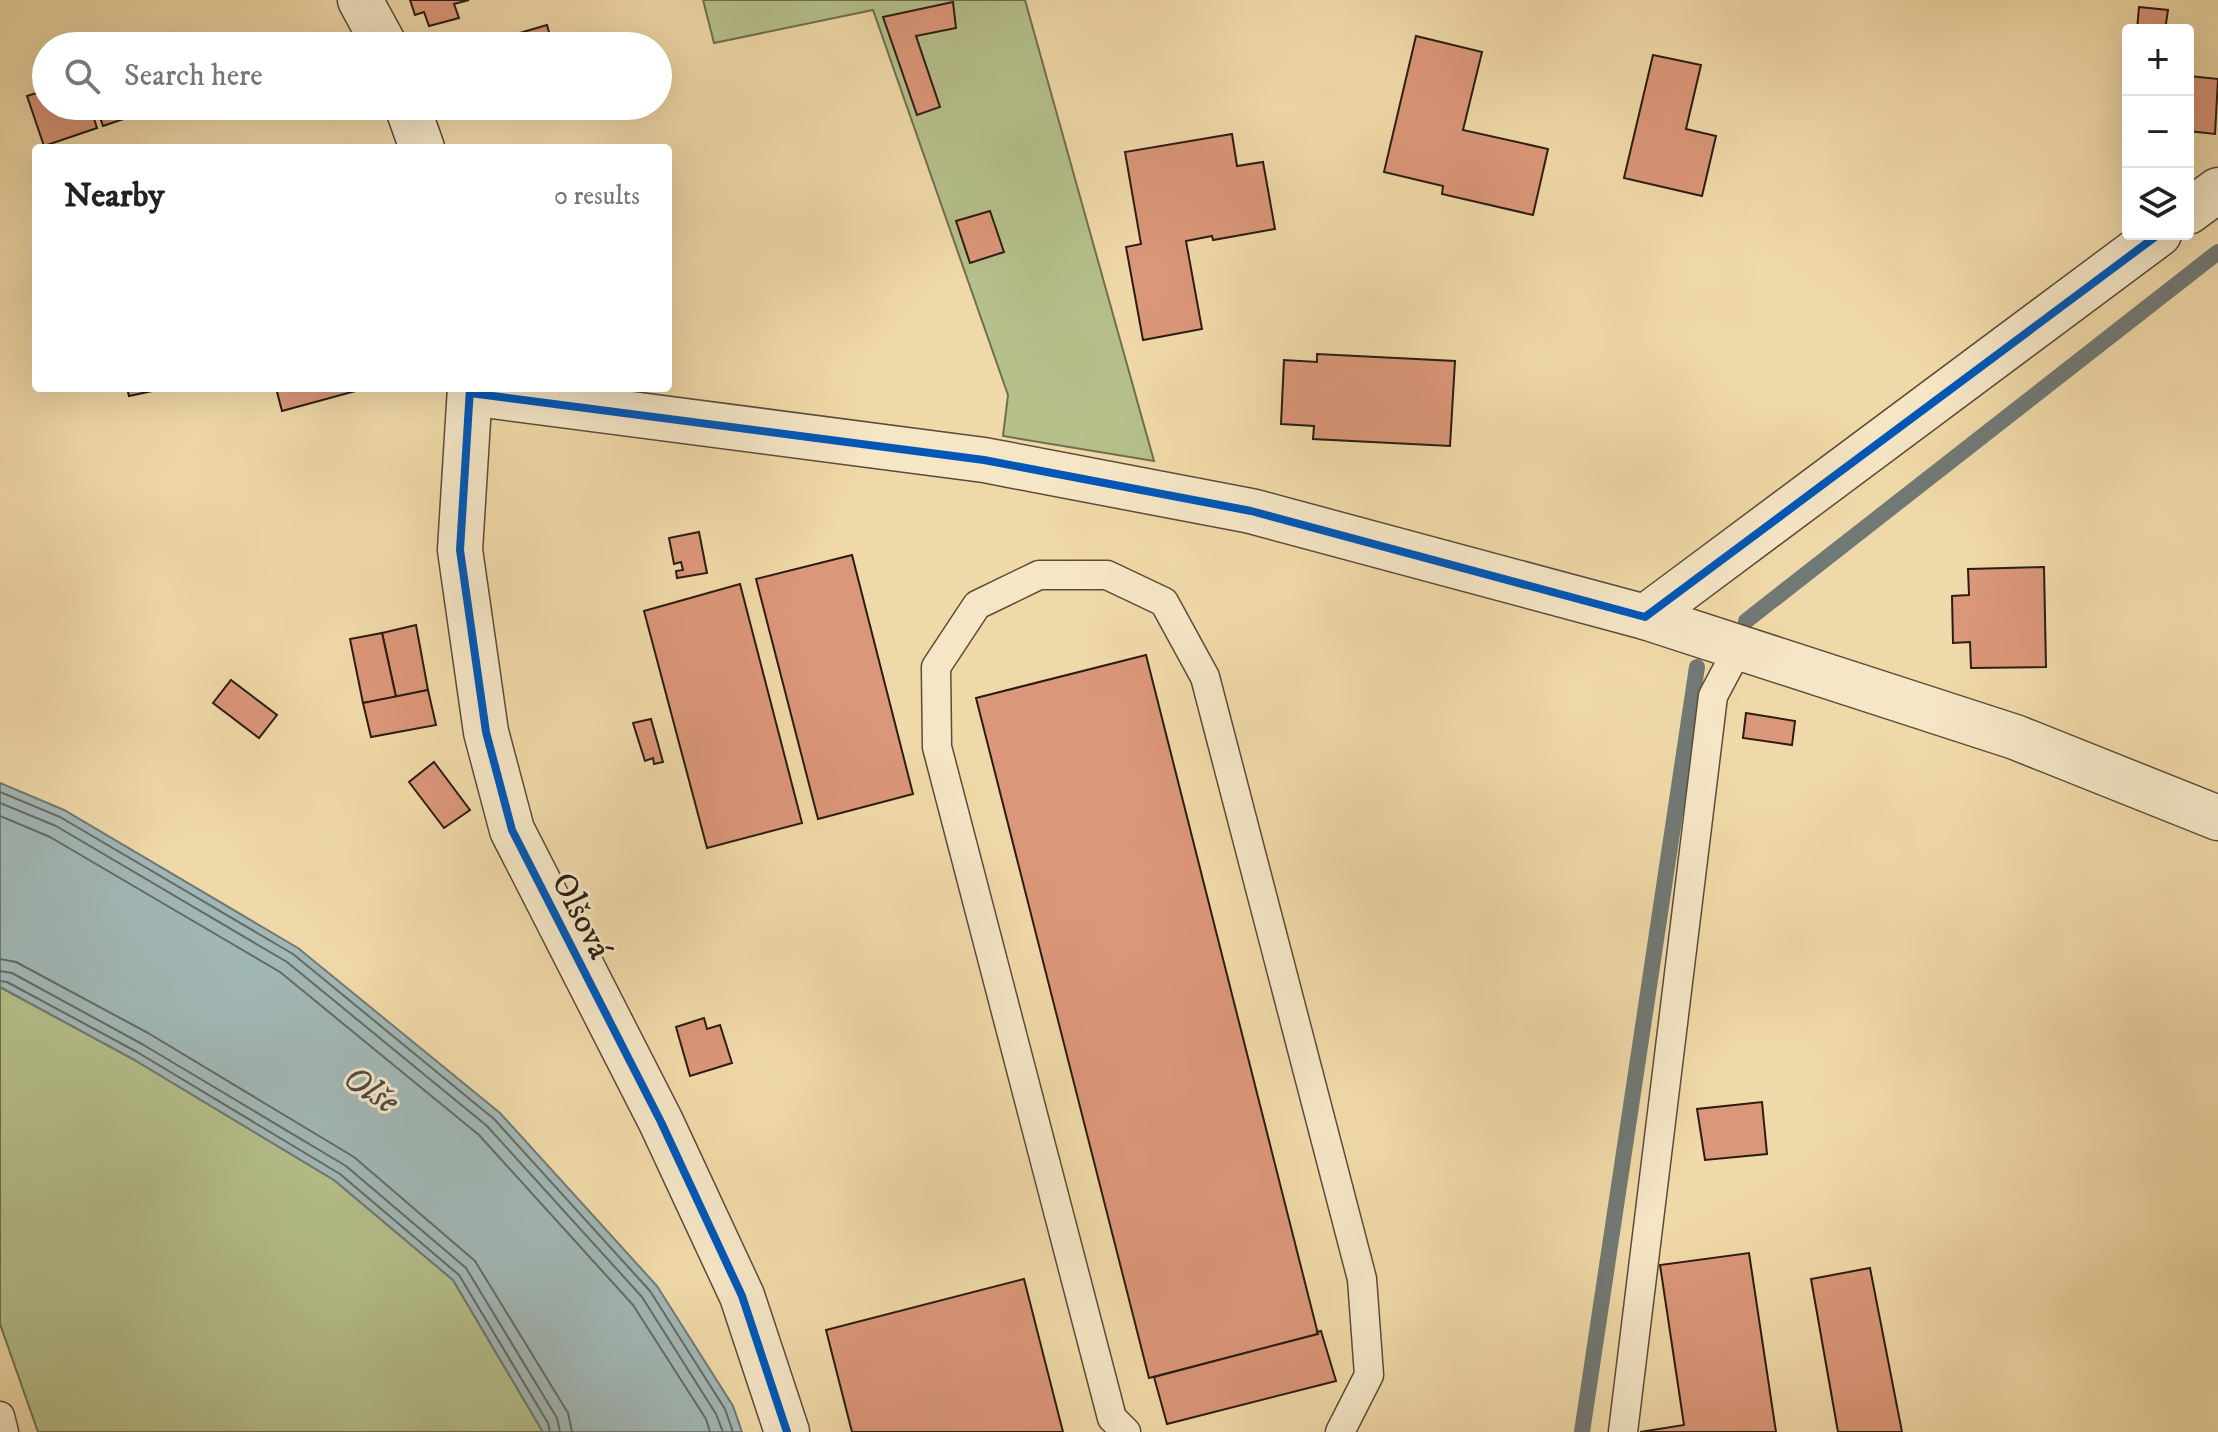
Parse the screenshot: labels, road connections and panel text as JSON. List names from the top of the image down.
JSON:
{
  "streets": {
    "street": ["Olšová"]
  },
  "water": ["Olše"],
  "page": {
    "map_buttons": ["+", "−"],
    "search": "Search here",
    "heading": ["Nearby", "0 results"]
  }
}
